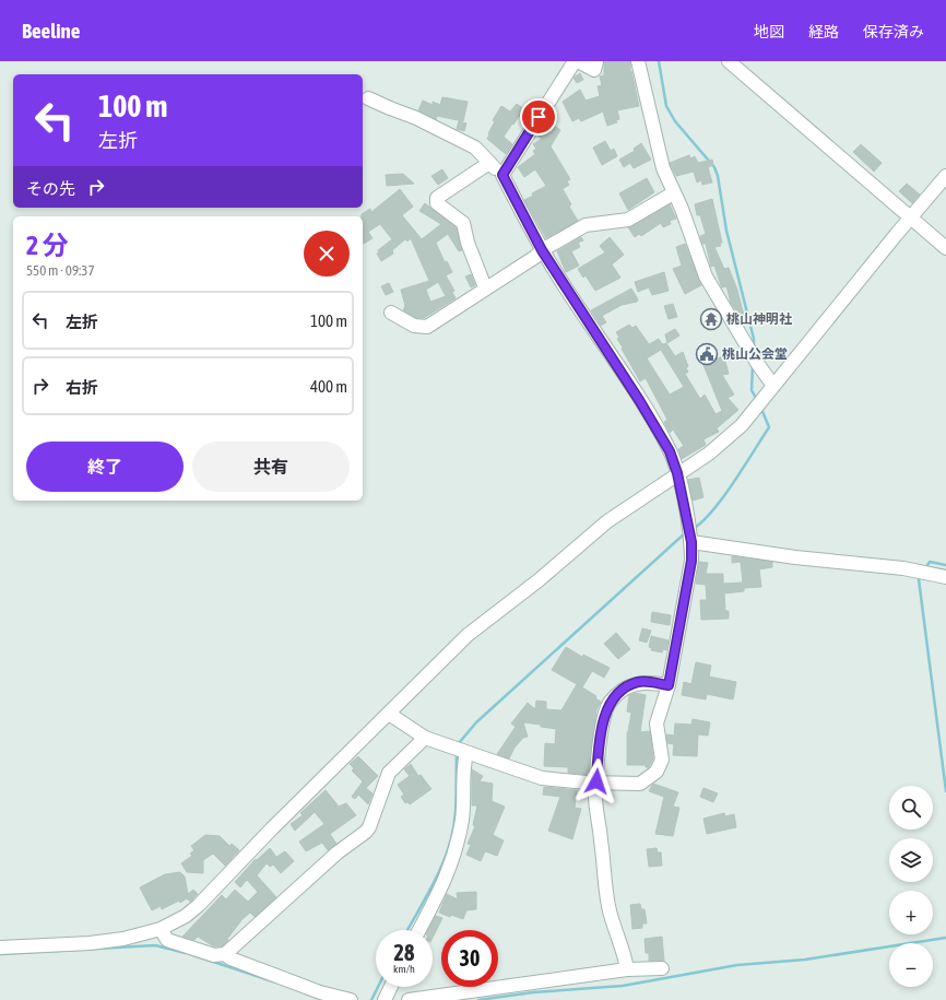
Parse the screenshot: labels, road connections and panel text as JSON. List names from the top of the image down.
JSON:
{
  "places": {
    "temple": ["桃山神明社"],
    "public building": ["桃山公会堂"]
  },
  "page": {
    "header": "Beeline",
    "nav": ["地図", "経路", "保存済み"],
    "turn": ["100 m", "左折"],
    "then": "その先",
    "heading": ["2 分", "550 m · 09:37"],
    "list": [
      {
        "name": "左折",
        "value": "100 m"
      },
      {
        "name": "右折",
        "value": "400 m"
      }
    ],
    "buttons": ["終了", "共有"],
    "map_buttons": ["+", "−"],
    "speed": "28 km/h",
    "limit": "30"
  }
}
